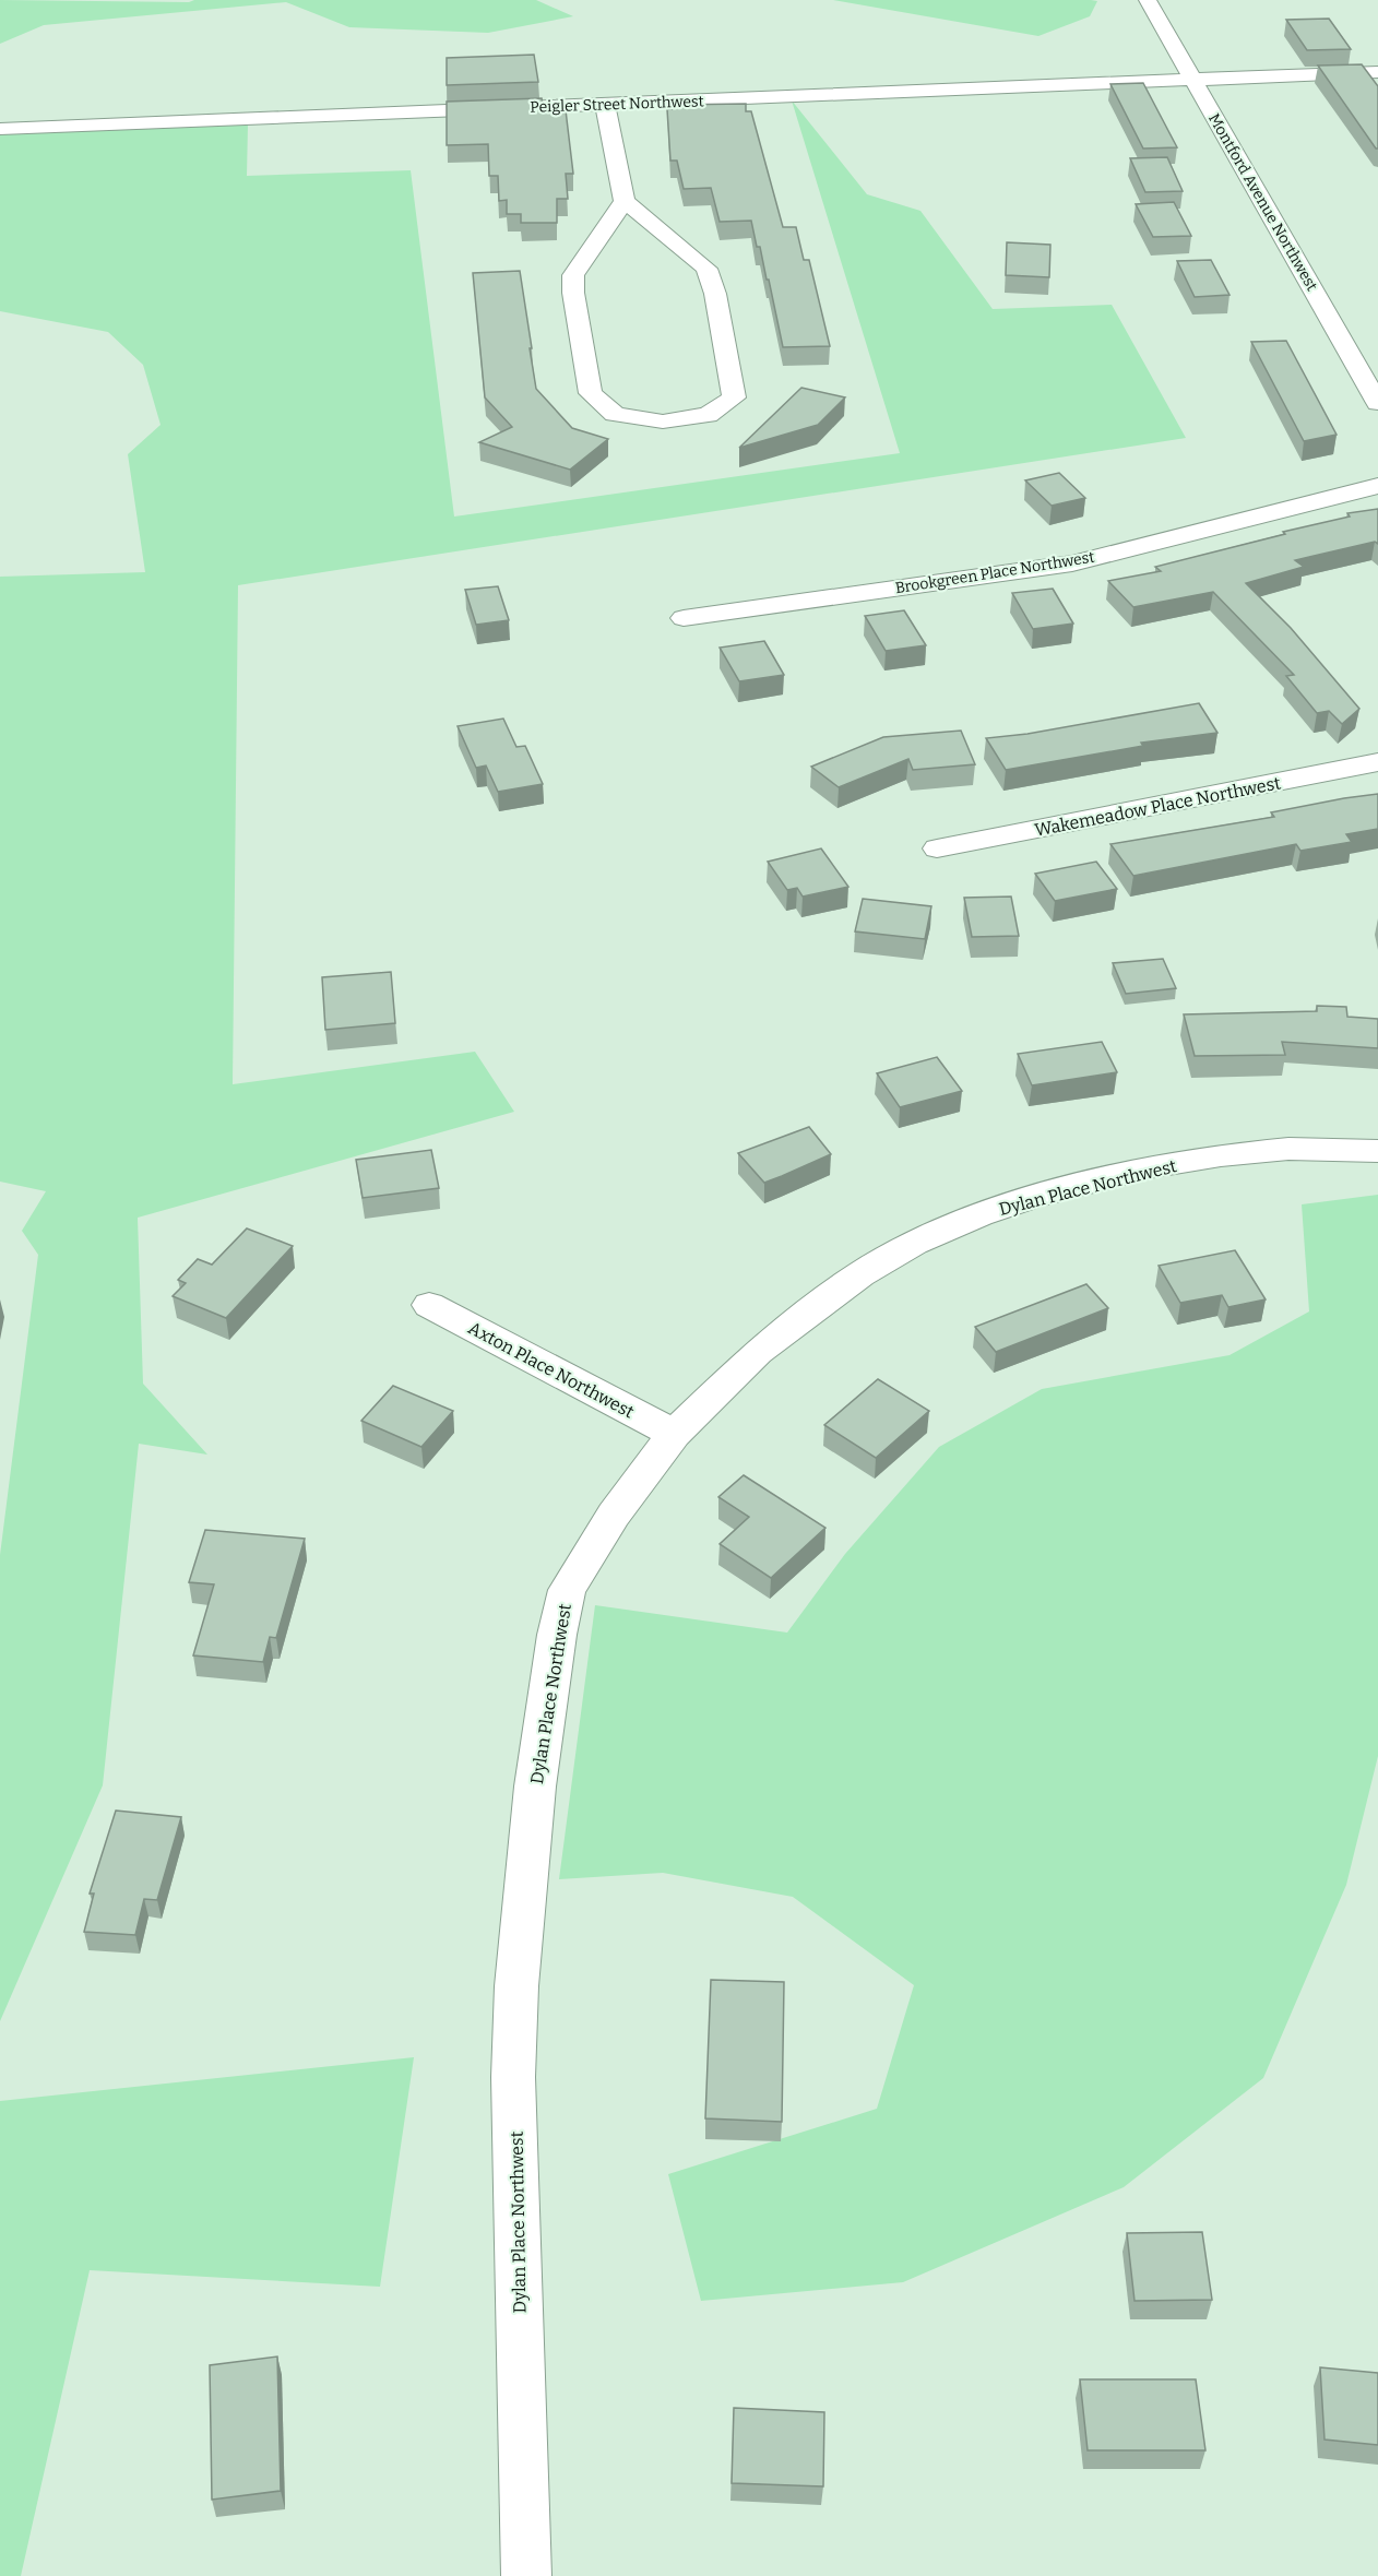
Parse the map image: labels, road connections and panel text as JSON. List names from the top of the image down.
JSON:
{
  "streets": {
    "street": [
      "Peigler Street Northwest",
      "Montford Avenue Northwest",
      "Brookgreen Place Northwest",
      "Wakemeadow Place Northwest",
      "Dylan Place Northwest",
      "Axton Place Northwest"
    ]
  },
  "crossings": [
    ["Peigler Street Northwest", "Montford Avenue Northwest"],
    ["Dylan Place Northwest", "Axton Place Northwest"]
  ]
}
